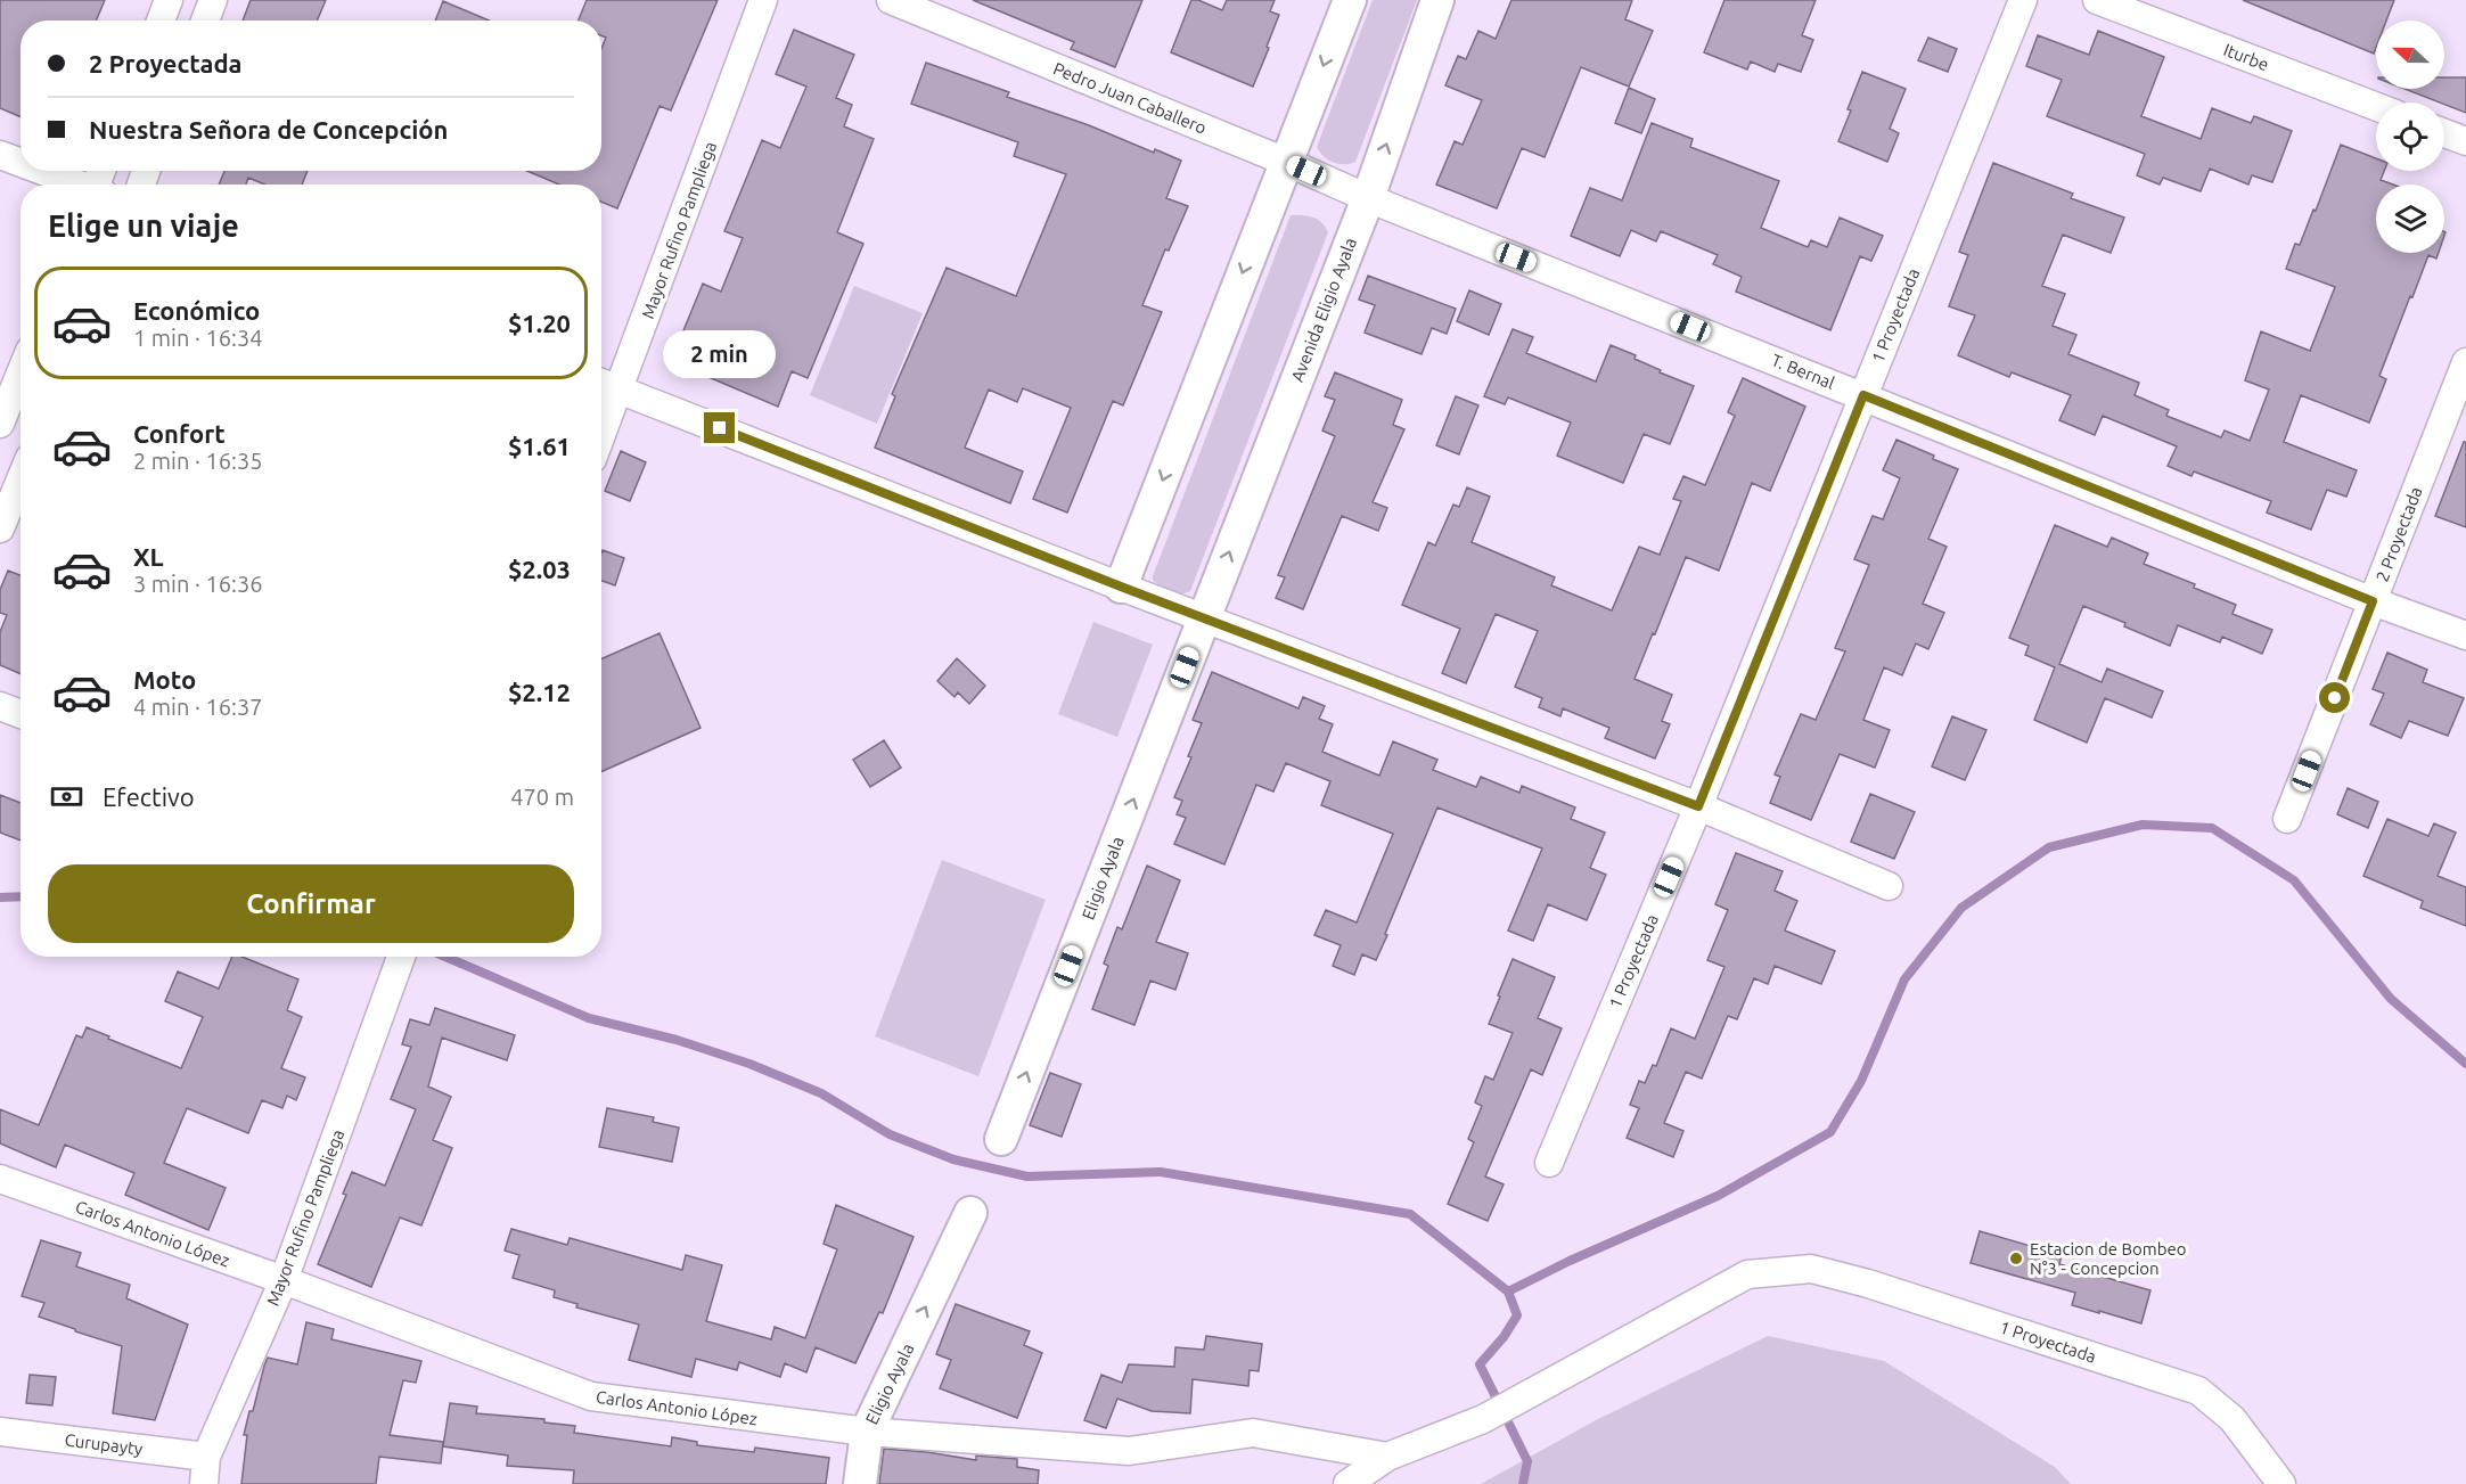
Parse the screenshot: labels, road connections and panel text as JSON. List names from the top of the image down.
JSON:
{
  "streets": {
    "street": [
      "Iturbe",
      "Pedro Juan Caballero",
      "Mayor Rufino Pampliega",
      "Avenida Eligio Ayala",
      "1 Proyectada",
      "T. Bernal",
      "2 Proyectada",
      "Eligio Ayala",
      "Carlos Antonio López",
      "Curupayty"
    ]
  },
  "crossings": [
    ["Pedro Juan Caballero", "Avenida Eligio Ayala"],
    ["Pedro Juan Caballero", "T. Bernal"],
    ["Mayor Rufino Pampliega", "Carlos Antonio López"],
    ["Mayor Rufino Pampliega", "Curupayty"],
    ["Avenida Eligio Ayala", "T. Bernal"],
    ["Avenida Eligio Ayala", "Eligio Ayala"],
    ["1 Proyectada", "T. Bernal"],
    ["1 Proyectada", "Carlos Antonio López"],
    ["T. Bernal", "2 Proyectada"],
    ["Eligio Ayala", "Carlos Antonio López"]
  ],
  "one_way": ["Eligio Ayala"],
  "places": ["Estacion de Bombeo N°3 - Concepcion"],
  "north": "left",
  "page": {
    "banner": ["2 Proyectada", "Nuestra Señora de Concepción"],
    "heading": "Elige un viaje",
    "list": [
      {
        "name": "Económico",
        "note": "1 min · 16:34",
        "value": "$1.20"
      },
      {
        "name": "Confort",
        "note": "2 min · 16:35",
        "value": "$1.61"
      },
      {
        "name": "XL",
        "note": "3 min · 16:36",
        "value": "$2.03"
      },
      {
        "name": "Moto",
        "note": "4 min · 16:37",
        "value": "$2.12"
      }
    ],
    "bubble": "2 min",
    "pay": ["Efectivo", "470 m"],
    "buttons": "Confirmar"
  }
}
